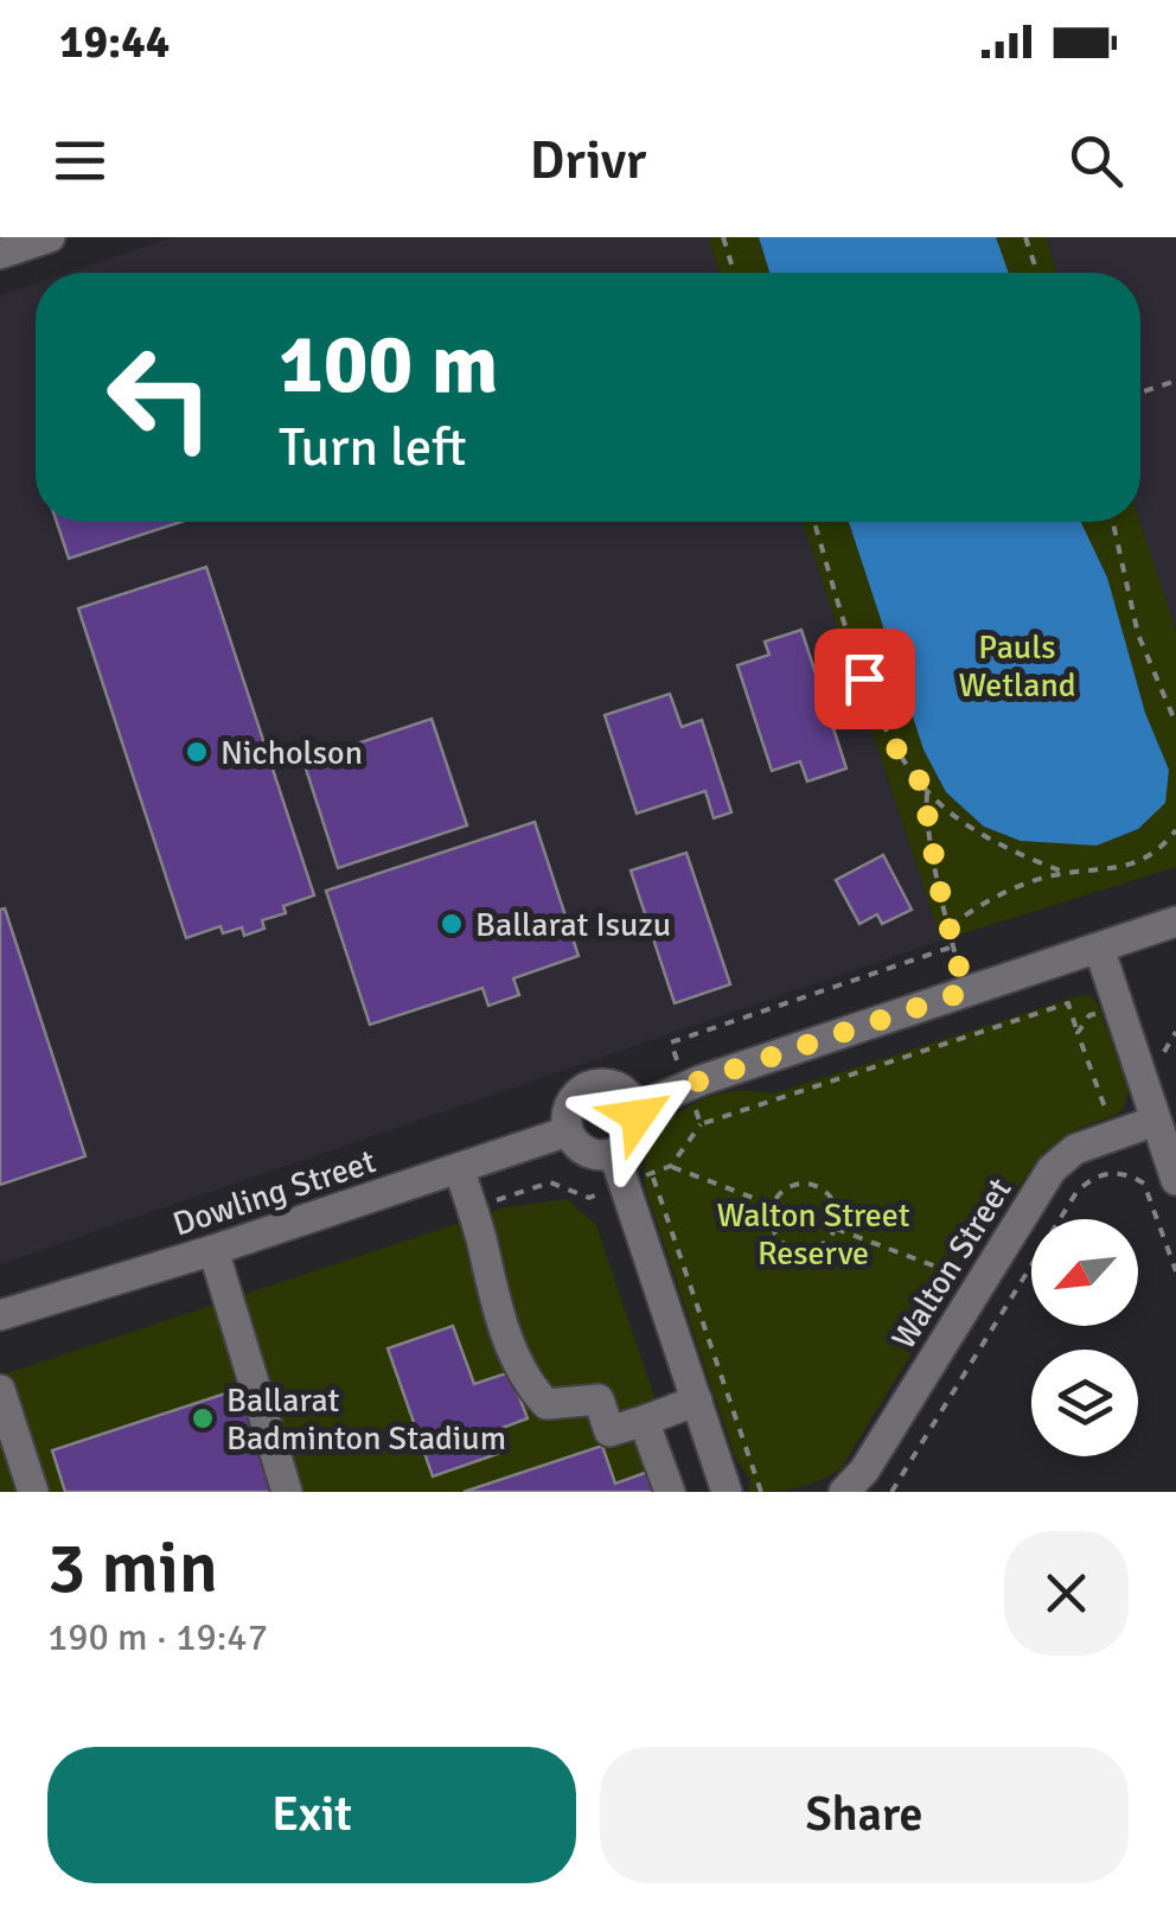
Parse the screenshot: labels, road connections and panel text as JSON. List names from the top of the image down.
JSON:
{
  "streets": {
    "street": ["Dowling Street", "Walton Street"]
  },
  "parks": ["Pauls Wetland", "Walton Street Reserve"],
  "places": ["Nicholson", "Ballarat Isuzu", "Ballarat Badminton Stadium"],
  "north": "bottom left",
  "page": {
    "status": "19:44",
    "header": "Drivr",
    "turn": ["100 m", "Turn left"],
    "heading": ["3 min", "190 m · 19:47"],
    "buttons": ["Exit", "Share"]
  }
}
